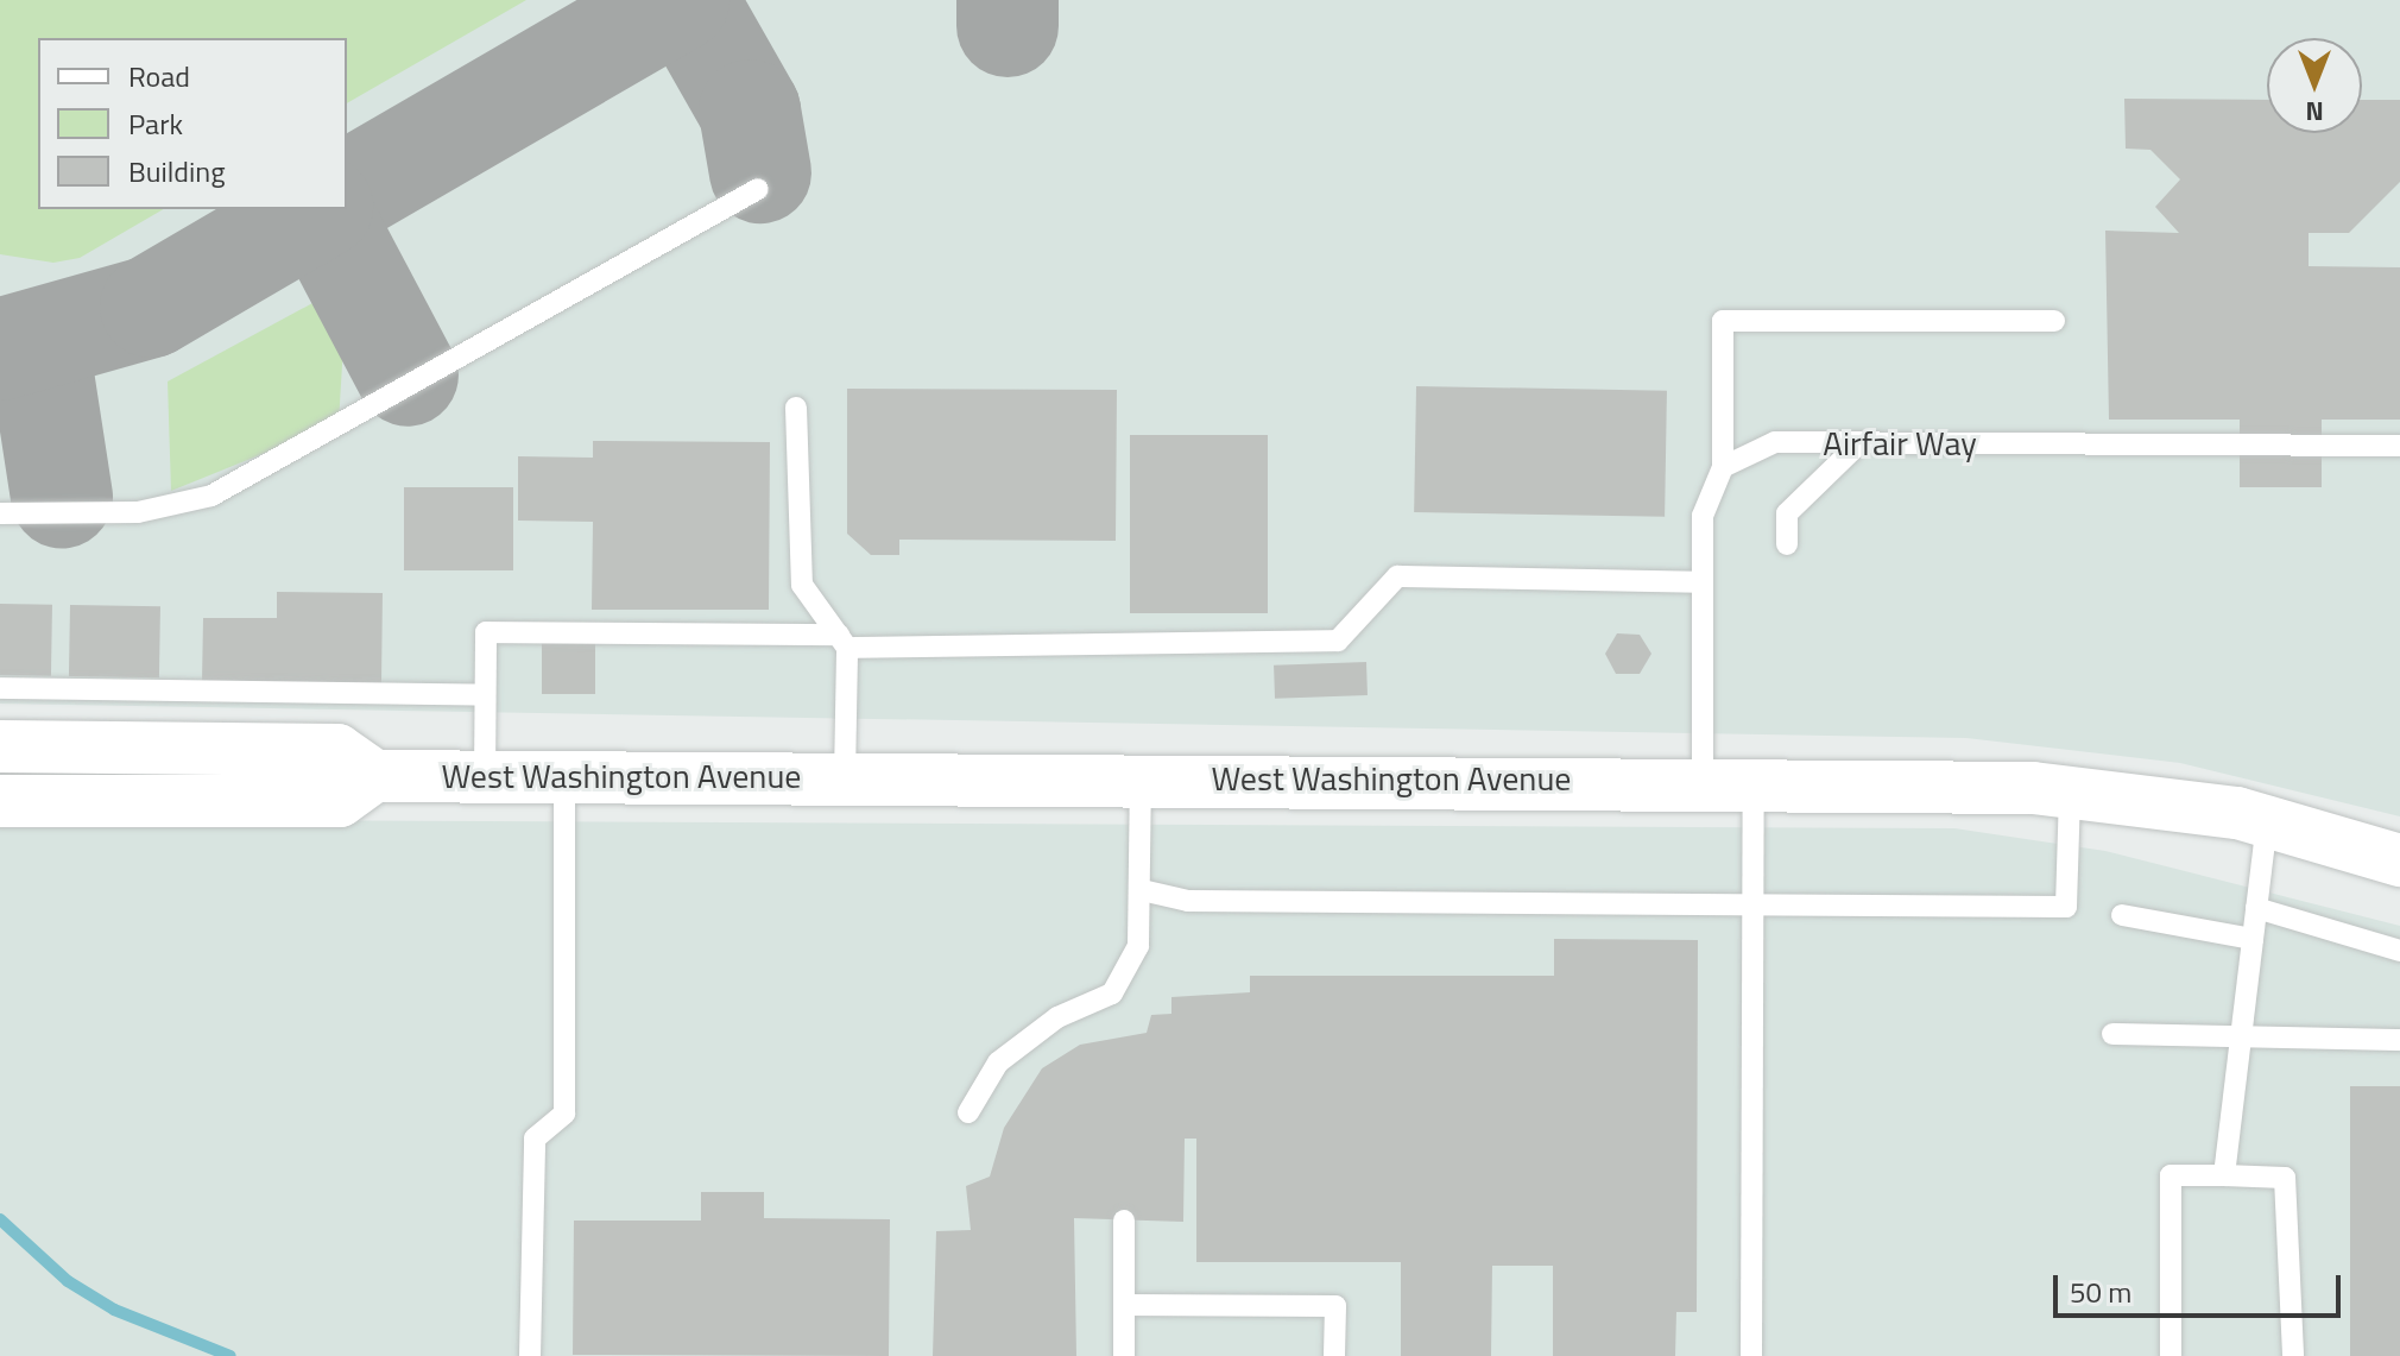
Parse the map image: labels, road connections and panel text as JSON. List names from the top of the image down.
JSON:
{
  "streets": {
    "main road": ["West Washington Avenue"],
    "lane": ["Airfair Way"]
  },
  "legend": ["Road", "Park", "Building"],
  "scale_bar": "50 m",
  "north": "bottom"
}
